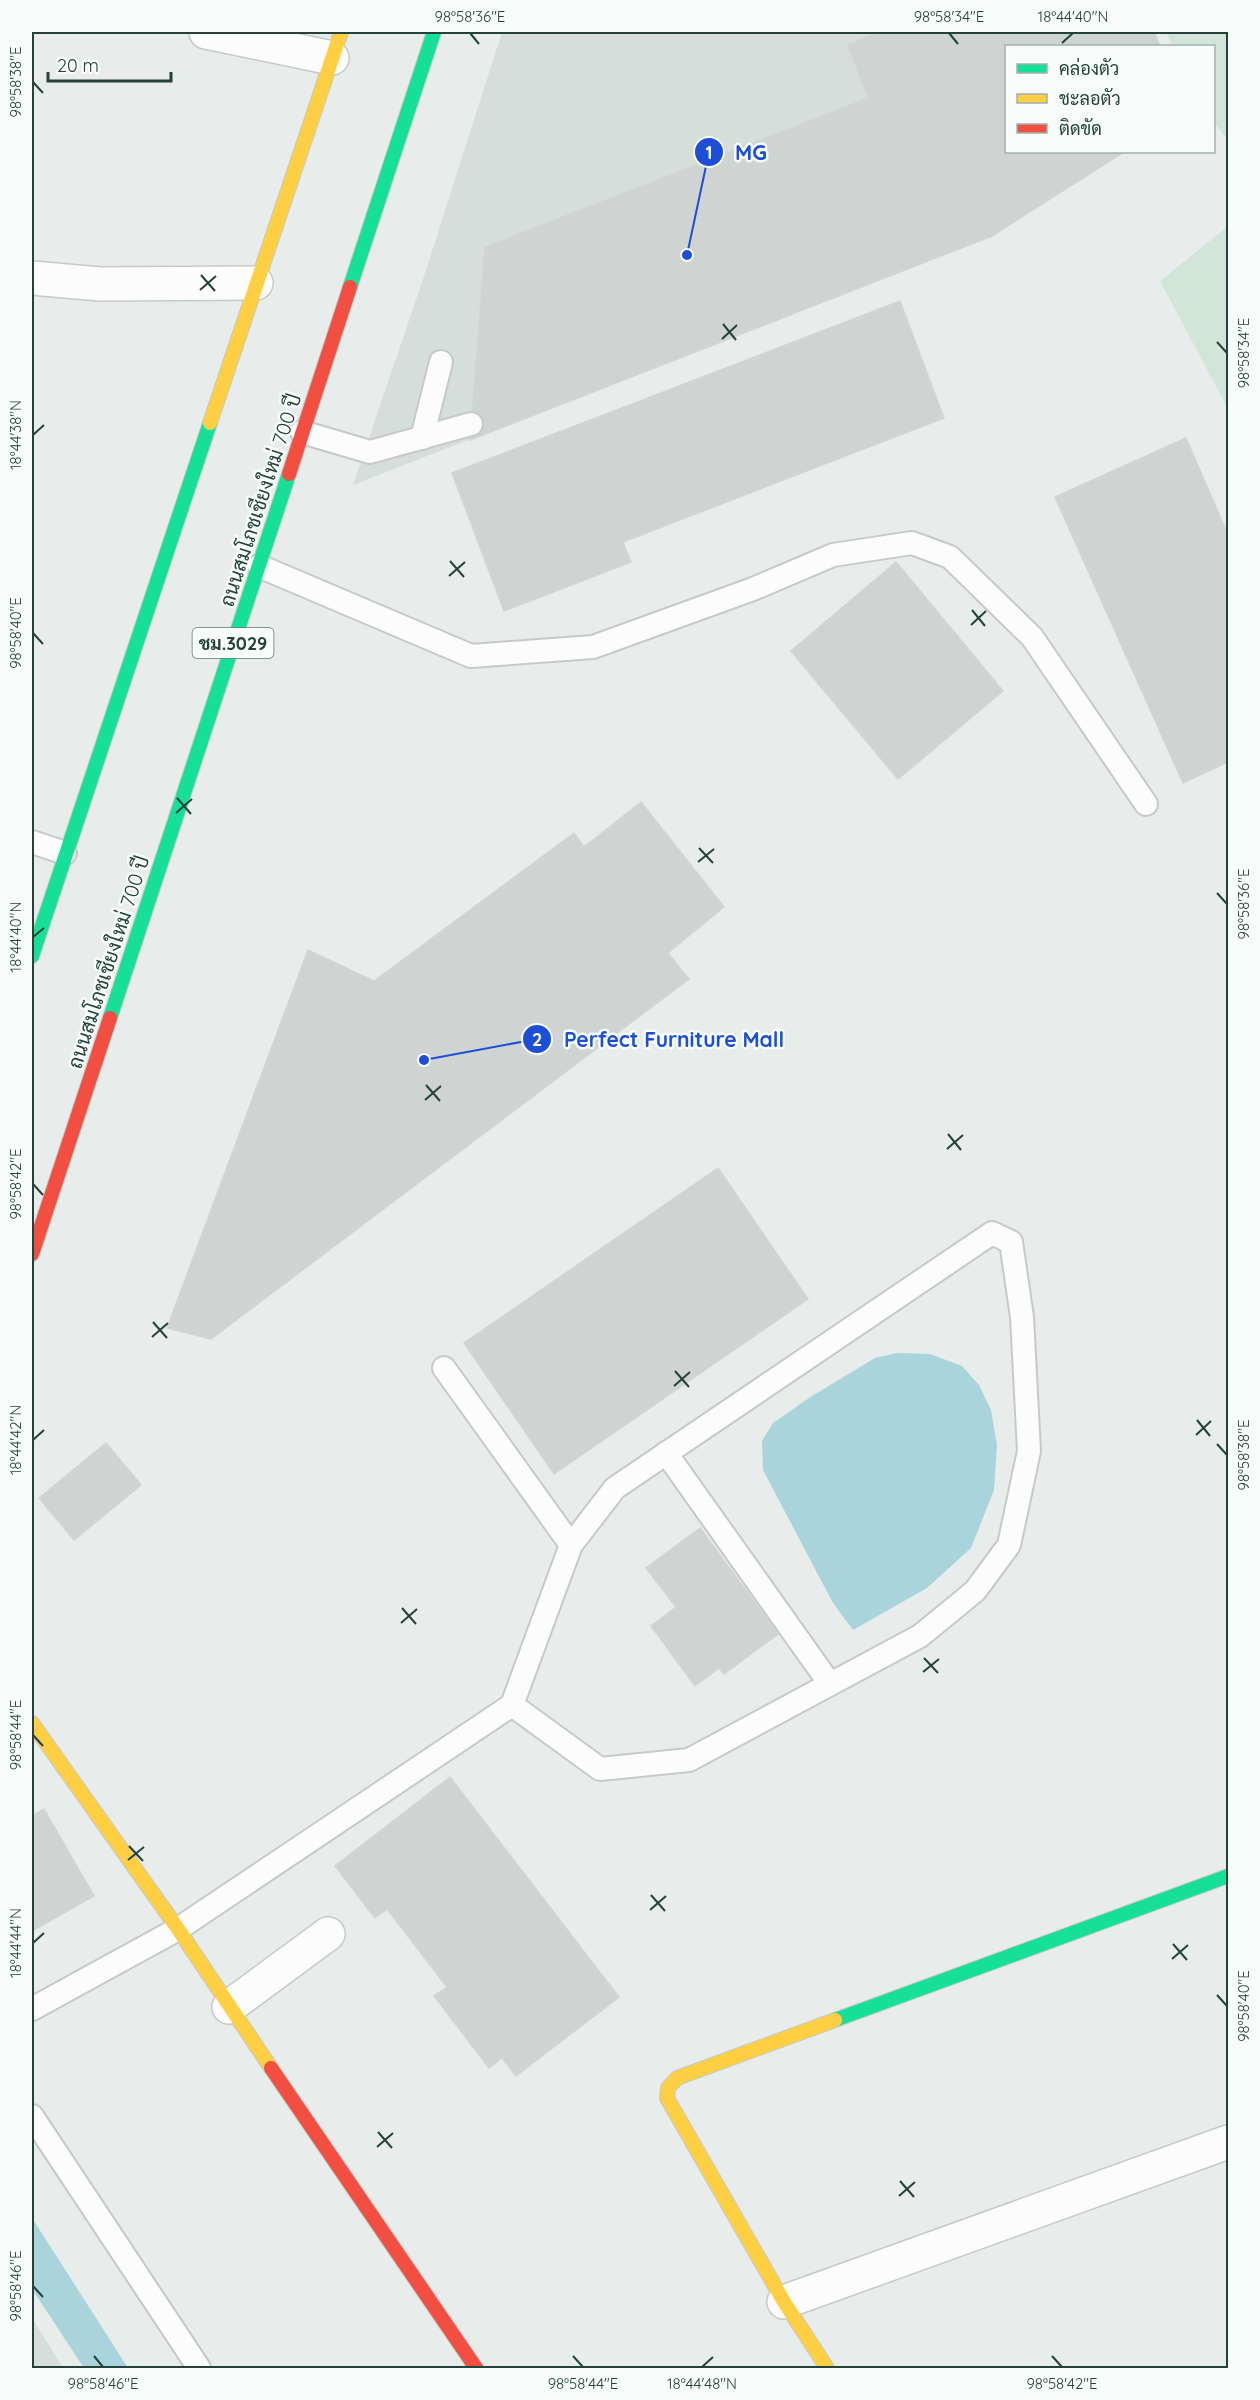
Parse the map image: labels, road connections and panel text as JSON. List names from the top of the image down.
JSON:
{
  "streets": {
    "main road": ["ถนนสมโภชเชียงใหม่ 700 ปี", "ชม.3029"]
  },
  "places": ["MG", "Perfect Furniture Mall"],
  "legend": ["คล่องตัว", "ชะลอตัว", "ติดขัด"],
  "scale_bar": "20 m",
  "coordinates": [
    "98°58'36\"E",
    "98°58'34\"E",
    "18°44'40\"N",
    "98°58'38\"E",
    "18°44'38\"N",
    "98°58'40\"E",
    "98°58'42\"E",
    "18°44'42\"N",
    "98°58'44\"E",
    "18°44'44\"N",
    "98°58'46\"E",
    "18°44'48\"N"
  ]
}
